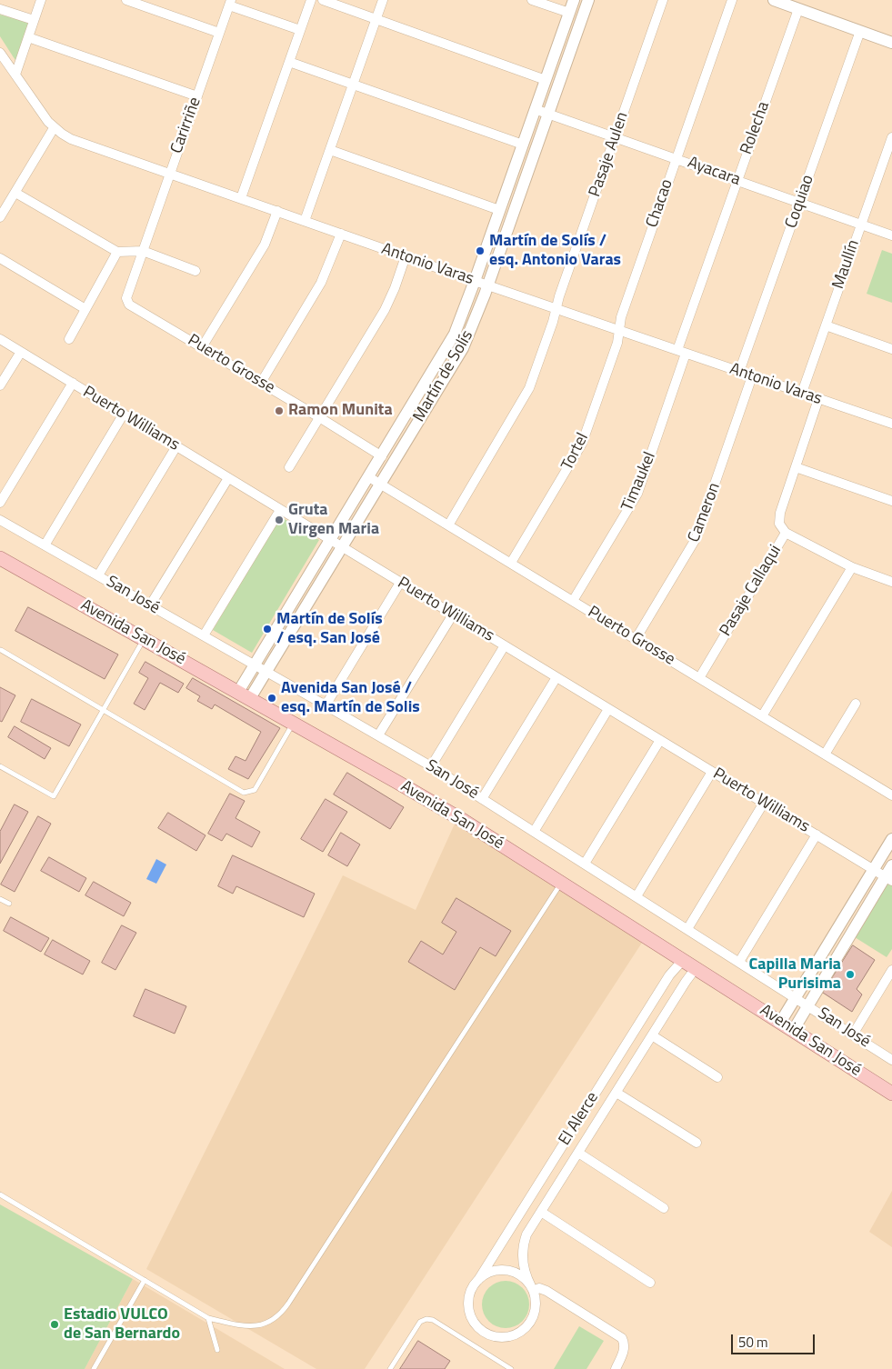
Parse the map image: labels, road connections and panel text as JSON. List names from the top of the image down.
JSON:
{
  "streets": {
    "main road": ["Avenida San José"],
    "street": [
      "Carirriñe",
      "Rolecha",
      "Pasaje Aulen",
      "Ayacara",
      "Coquiao",
      "Chacao",
      "Antonio Varas",
      "Maullín",
      "Puerto Grosse",
      "Martín de Solís",
      "Puerto Williams",
      "Tortel",
      "Timaukel",
      "Cameron",
      "Pasaje Callaqui",
      "San José",
      "El Alerce"
    ]
  },
  "crossings": [
    ["Carirriñe", "Antonio Varas"],
    ["Carirriñe", "Puerto Grosse"],
    ["Rolecha", "Ayacara"],
    ["Rolecha", "Antonio Varas"],
    ["Rolecha", "Timaukel"],
    ["Pasaje Aulen", "Ayacara"],
    ["Pasaje Aulen", "Antonio Varas"],
    ["Pasaje Aulen", "Puerto Grosse"],
    ["Ayacara", "Coquiao"],
    ["Ayacara", "Chacao"],
    ["Ayacara", "Maullín"],
    ["Ayacara", "Martín de Solís"],
    ["Coquiao", "Antonio Varas"],
    ["Chacao", "Antonio Varas"],
    ["Chacao", "Tortel"],
    ["Antonio Varas", "Maullín"],
    ["Antonio Varas", "Martín de Solís"],
    ["Antonio Varas", "Tortel"],
    ["Antonio Varas", "Timaukel"],
    ["Antonio Varas", "Cameron"],
    ["Antonio Varas", "Pasaje Callaqui"],
    ["Puerto Grosse", "Martín de Solís"],
    ["Puerto Grosse", "Tortel"],
    ["Puerto Grosse", "Timaukel"],
    ["Puerto Grosse", "Cameron"],
    ["Puerto Grosse", "Pasaje Callaqui"],
    ["Martín de Solís", "Puerto Williams"],
    ["Martín de Solís", "San José"],
    ["Martín de Solís", "Avenida San José"],
    ["Avenida San José", "El Alerce"]
  ],
  "places": [
    "Martín de Solís / esq. Antonio Varas",
    "Ramon Munita",
    "Gruta Virgen Maria",
    "Martín de Solís / esq. San José",
    "Avenida San José / esq. Martín de Solis",
    "Capilla Maria Purisima",
    "Estadio VULCO de San Bernardo"
  ],
  "scale_bar": "50 m"
}
